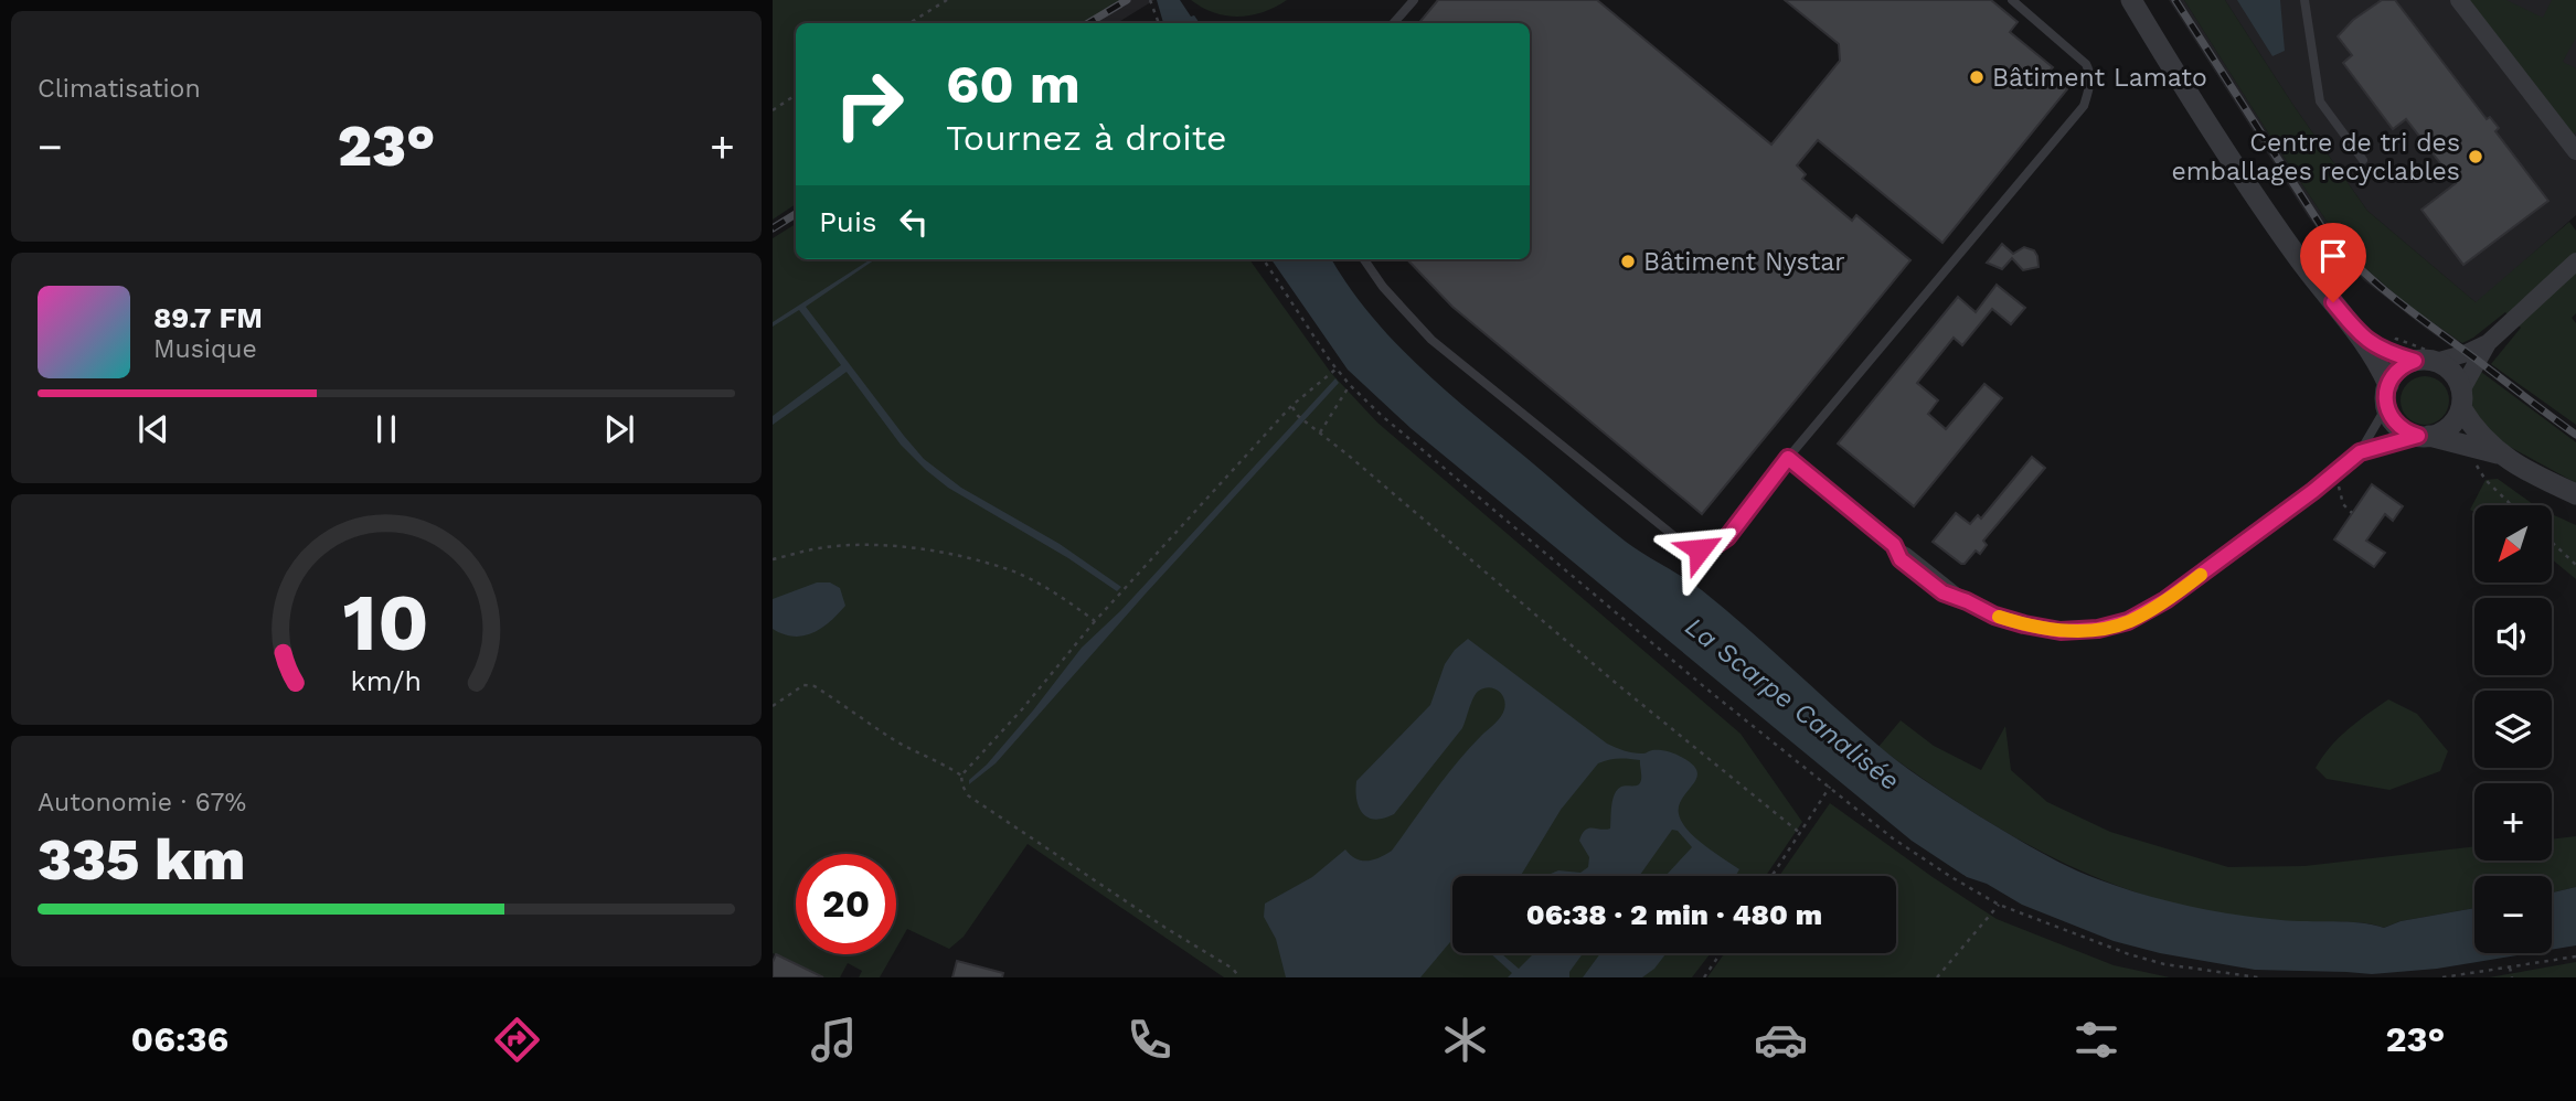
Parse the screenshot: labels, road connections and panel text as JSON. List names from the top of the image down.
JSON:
{
  "water": ["La Scarpe Canalisée"],
  "places": ["Bâtiment Lamato", "Centre de tri des emballages recyclables", "Bâtiment Nystar"],
  "north": "bottom left",
  "page": {
    "tile": [
      "Climatisation",
      ["Autonomie · 67%", "335 km"]
    ],
    "turn": ["60 m", "Tournez à droite"],
    "heat": ["−", "23°", "+"],
    "then": "Puis",
    "song": ["89.7 FM", "Musique"],
    "map_buttons": ["+", "−"],
    "limit": "20",
    "trip": "06:38 · 2 min · 480 m",
    "tabs": ["06:36", "23°"],
    "gauge": ["10", "km/h"]
  }
}
